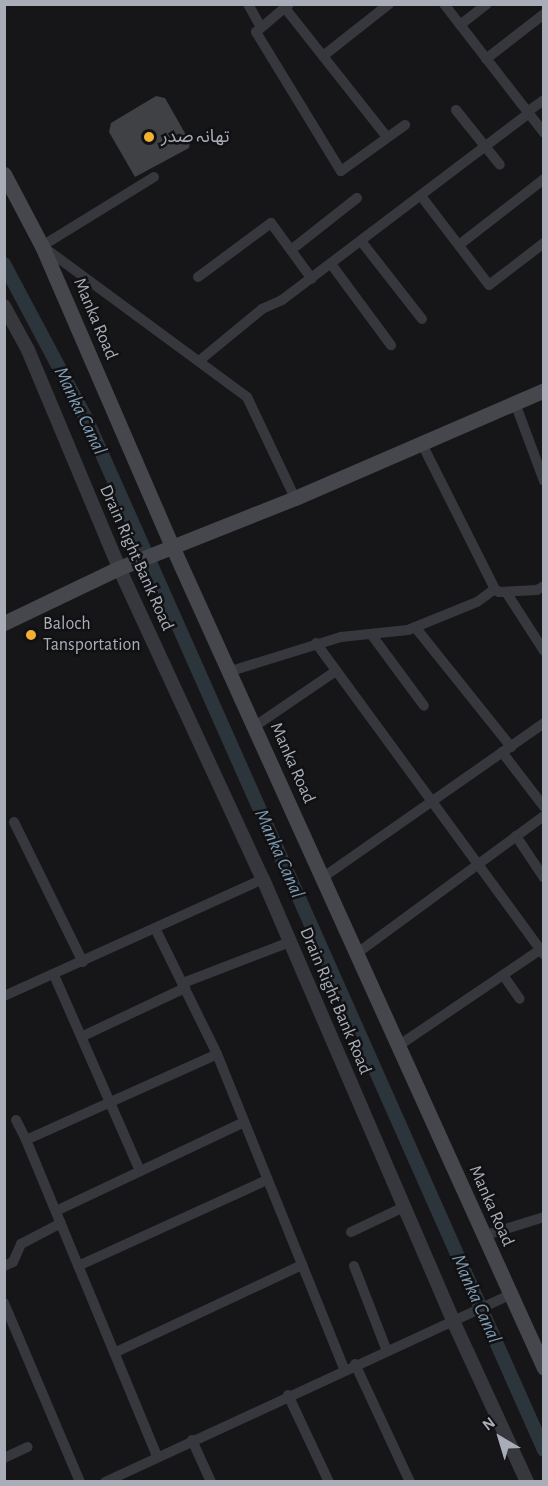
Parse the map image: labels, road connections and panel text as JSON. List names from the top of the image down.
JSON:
{
  "streets": {
    "main road": ["Manka Road"],
    "street": ["Drain Right Bank Road"]
  },
  "water": ["Manka Canal"],
  "places": ["تھانہ صدر", "Baloch Tansportation"],
  "north": "top left"
}
